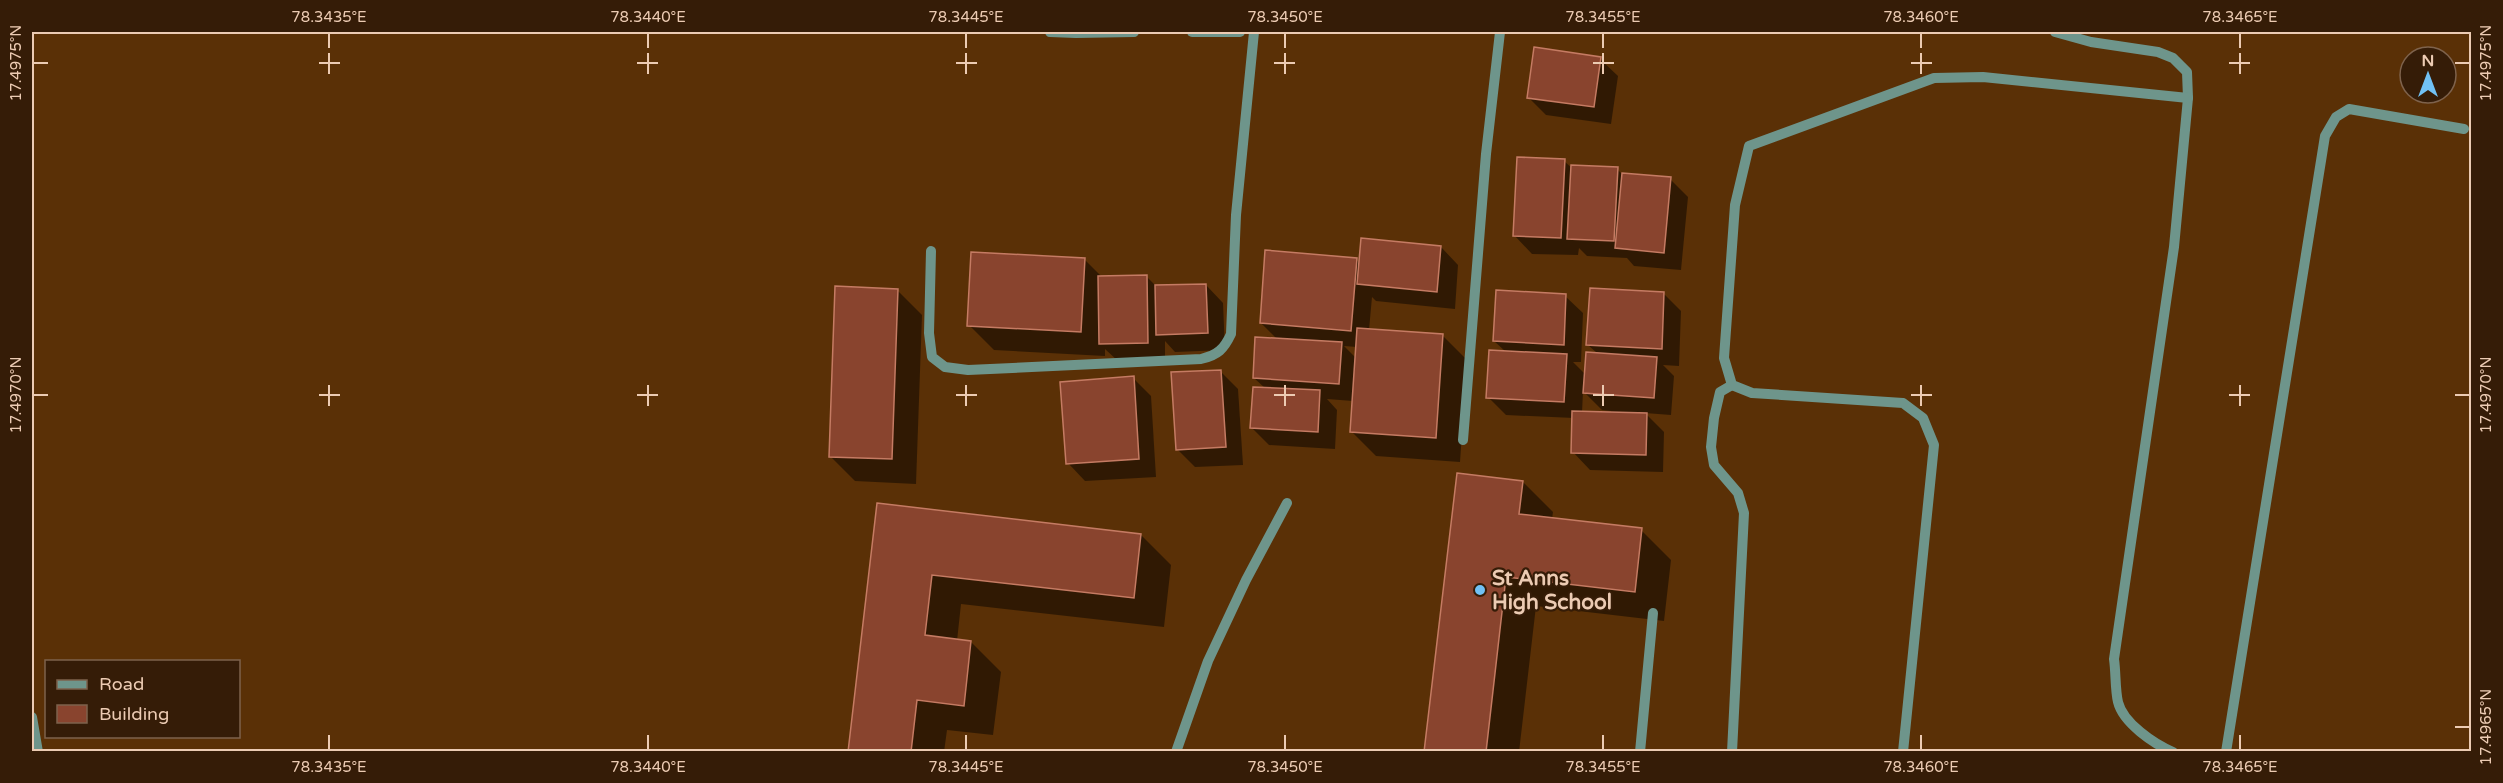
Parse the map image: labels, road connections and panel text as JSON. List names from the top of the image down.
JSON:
{
  "places": ["St Anns High School"],
  "legend": ["Road", "Building"],
  "north": "top",
  "coordinates": [
    "78.3435°E",
    "78.3440°E",
    "78.3445°E",
    "78.3450°E",
    "78.3455°E",
    "78.3460°E",
    "78.3465°E",
    "17.4975°N",
    "17.4970°N",
    "17.4965°N"
  ]
}
